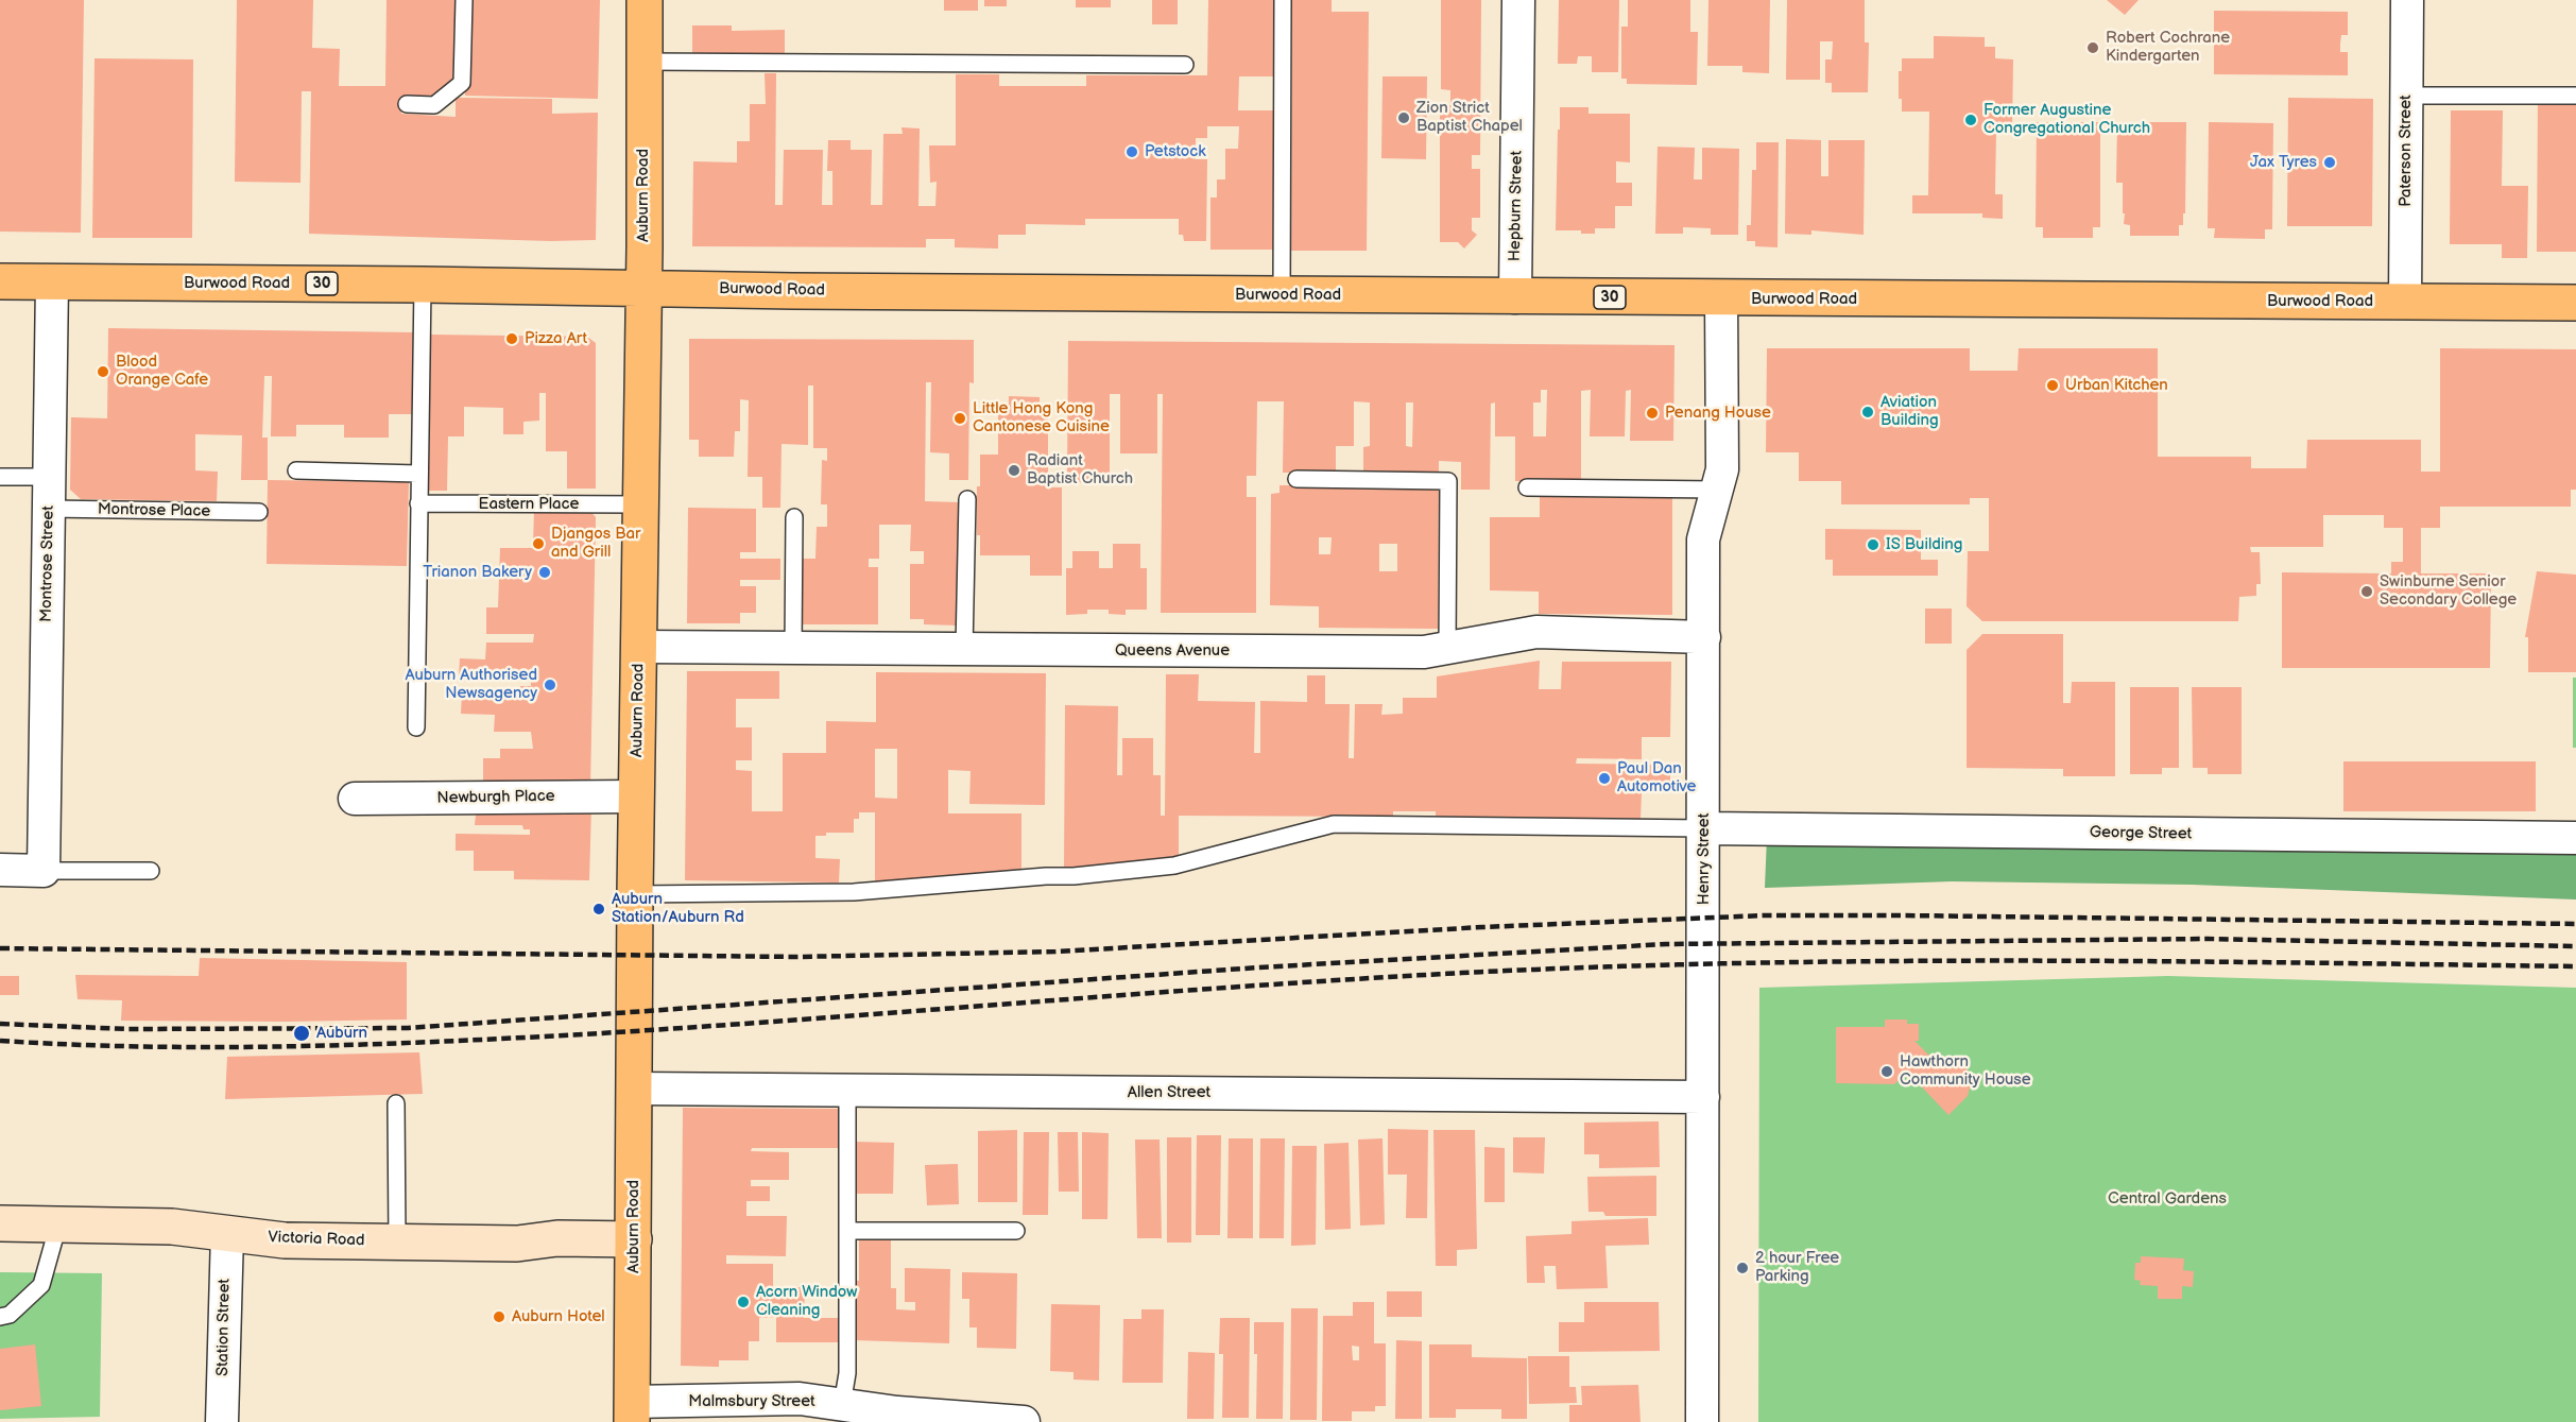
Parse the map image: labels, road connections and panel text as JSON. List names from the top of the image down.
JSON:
{
  "streets": {
    "main road": ["Auburn Road", "Burwood Road", "30"],
    "street": [
      "Paterson Street",
      "Hepburn Street",
      "Montrose Street",
      "Queens Avenue",
      "Newburgh Place",
      "George Street",
      "Henry Street",
      "Allen Street",
      "Victoria Road",
      "Station Street",
      "Malmsbury Street"
    ],
    "lane": ["Eastern Place", "Montrose Place"]
  },
  "crossings": [
    ["Paterson Street", "Burwood Road"],
    ["Auburn Road", "Burwood Road"],
    ["Auburn Road", "Eastern Place"],
    ["Auburn Road", "Queens Avenue"],
    ["Auburn Road", "Newburgh Place"],
    ["Auburn Road", "Allen Street"],
    ["Auburn Road", "Victoria Road"],
    ["Auburn Road", "Malmsbury Street"],
    ["Hepburn Street", "Burwood Road"],
    ["Burwood Road", "Montrose Street"],
    ["Burwood Road", "Henry Street"],
    ["Montrose Place", "Montrose Street"],
    ["Queens Avenue", "Henry Street"],
    ["George Street", "Henry Street"],
    ["Henry Street", "Allen Street"],
    ["Victoria Road", "Station Street"]
  ],
  "parks": ["Central Gardens"],
  "places": [
    "Robert Cochrane Kindergarten",
    "Zion Strict Baptist Chapel",
    "Former Augustine Congregational Church",
    "Petstock",
    "Jax Tyres",
    "Pizza Art",
    "Blood Orange Cafe",
    "Urban Kitchen",
    "Aviation Building",
    "Penang House",
    "Little Hong Kong Cantonese Cuisine",
    "Radiant Baptist Church",
    "Djangos Bar and Grill",
    "IS Building",
    "Trianon Bakery",
    "Swinburne Senior Secondary College",
    "Auburn Authorised Newsagency",
    "Paul Dan Automotive",
    "Auburn Station/Auburn Rd",
    "Auburn",
    "Hawthorn Community House",
    "2 hour Free Parking",
    "Acorn Window Cleaning",
    "Auburn Hotel"
  ]
}
